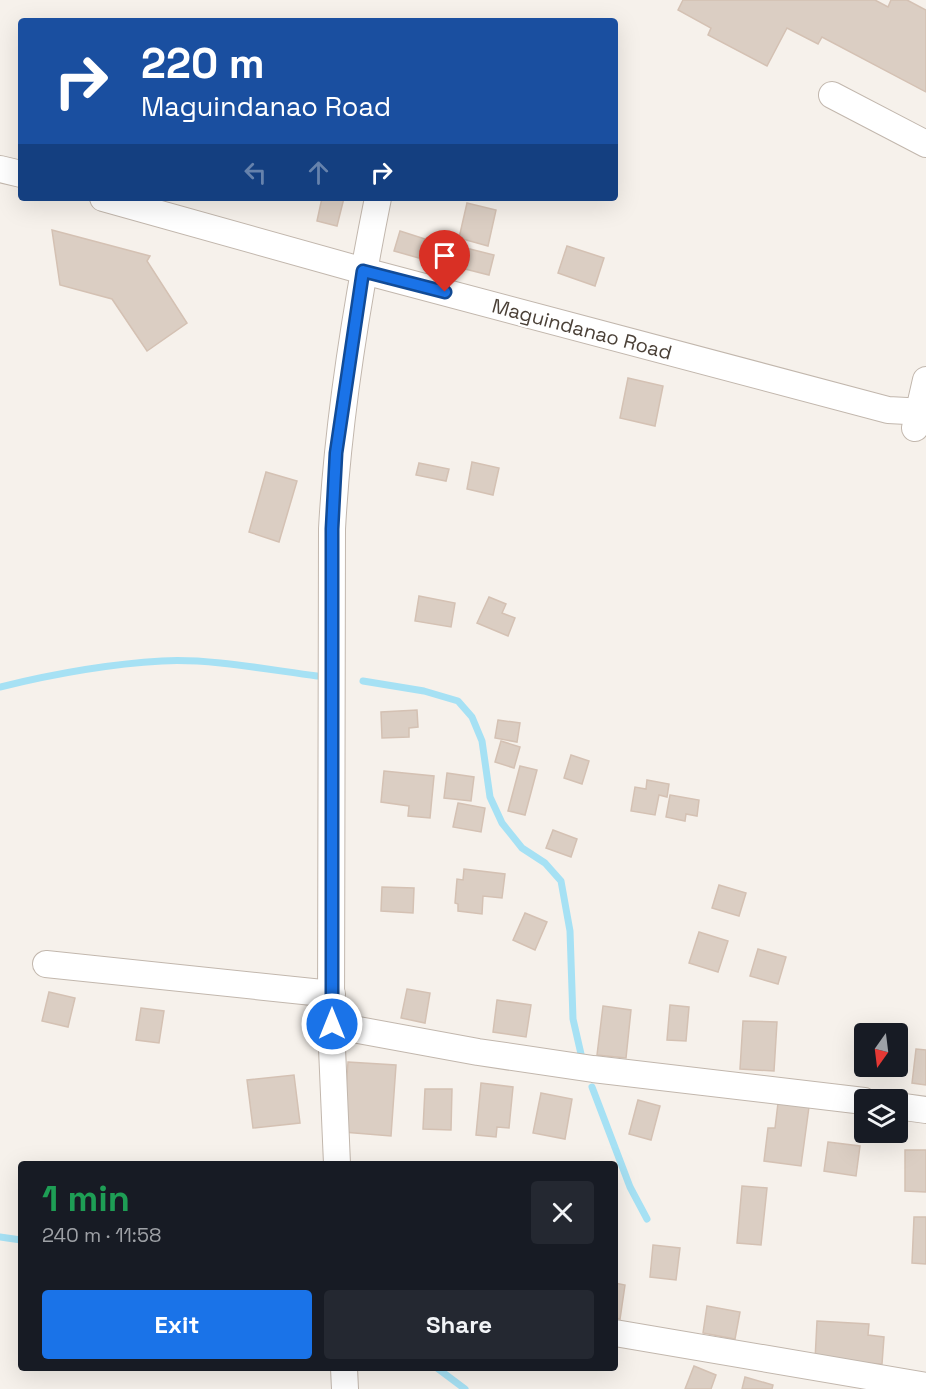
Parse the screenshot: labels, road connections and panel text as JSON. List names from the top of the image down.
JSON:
{
  "streets": {
    "street": ["Maguindanao Road"]
  },
  "north": "bottom",
  "page": {
    "turn": ["220 m", "Maguindanao Road"],
    "heading": ["1 min", "240 m · 11:58"],
    "buttons": ["Exit", "Share"]
  }
}
